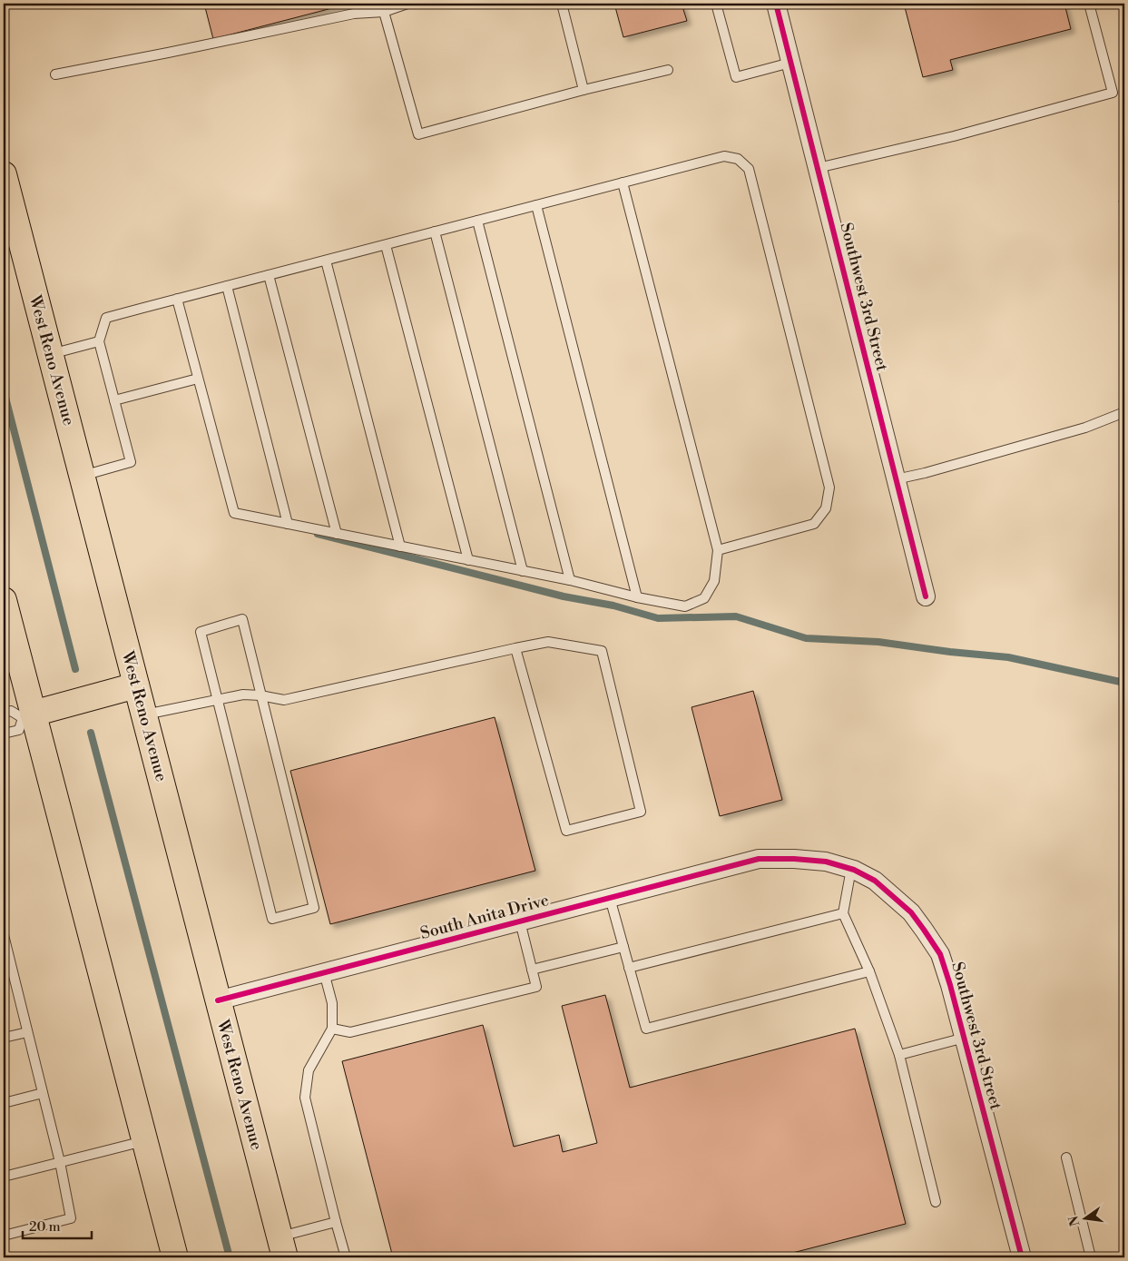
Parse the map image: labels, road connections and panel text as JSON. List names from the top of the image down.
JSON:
{
  "streets": {
    "main road": ["West Reno Avenue"],
    "street": ["Southwest 3rd Street", "South Anita Drive"]
  },
  "crossings": [
    ["Southwest 3rd Street", "South Anita Drive"],
    ["West Reno Avenue", "South Anita Drive"]
  ],
  "scale_bar": "20 m",
  "north": "left"
}
